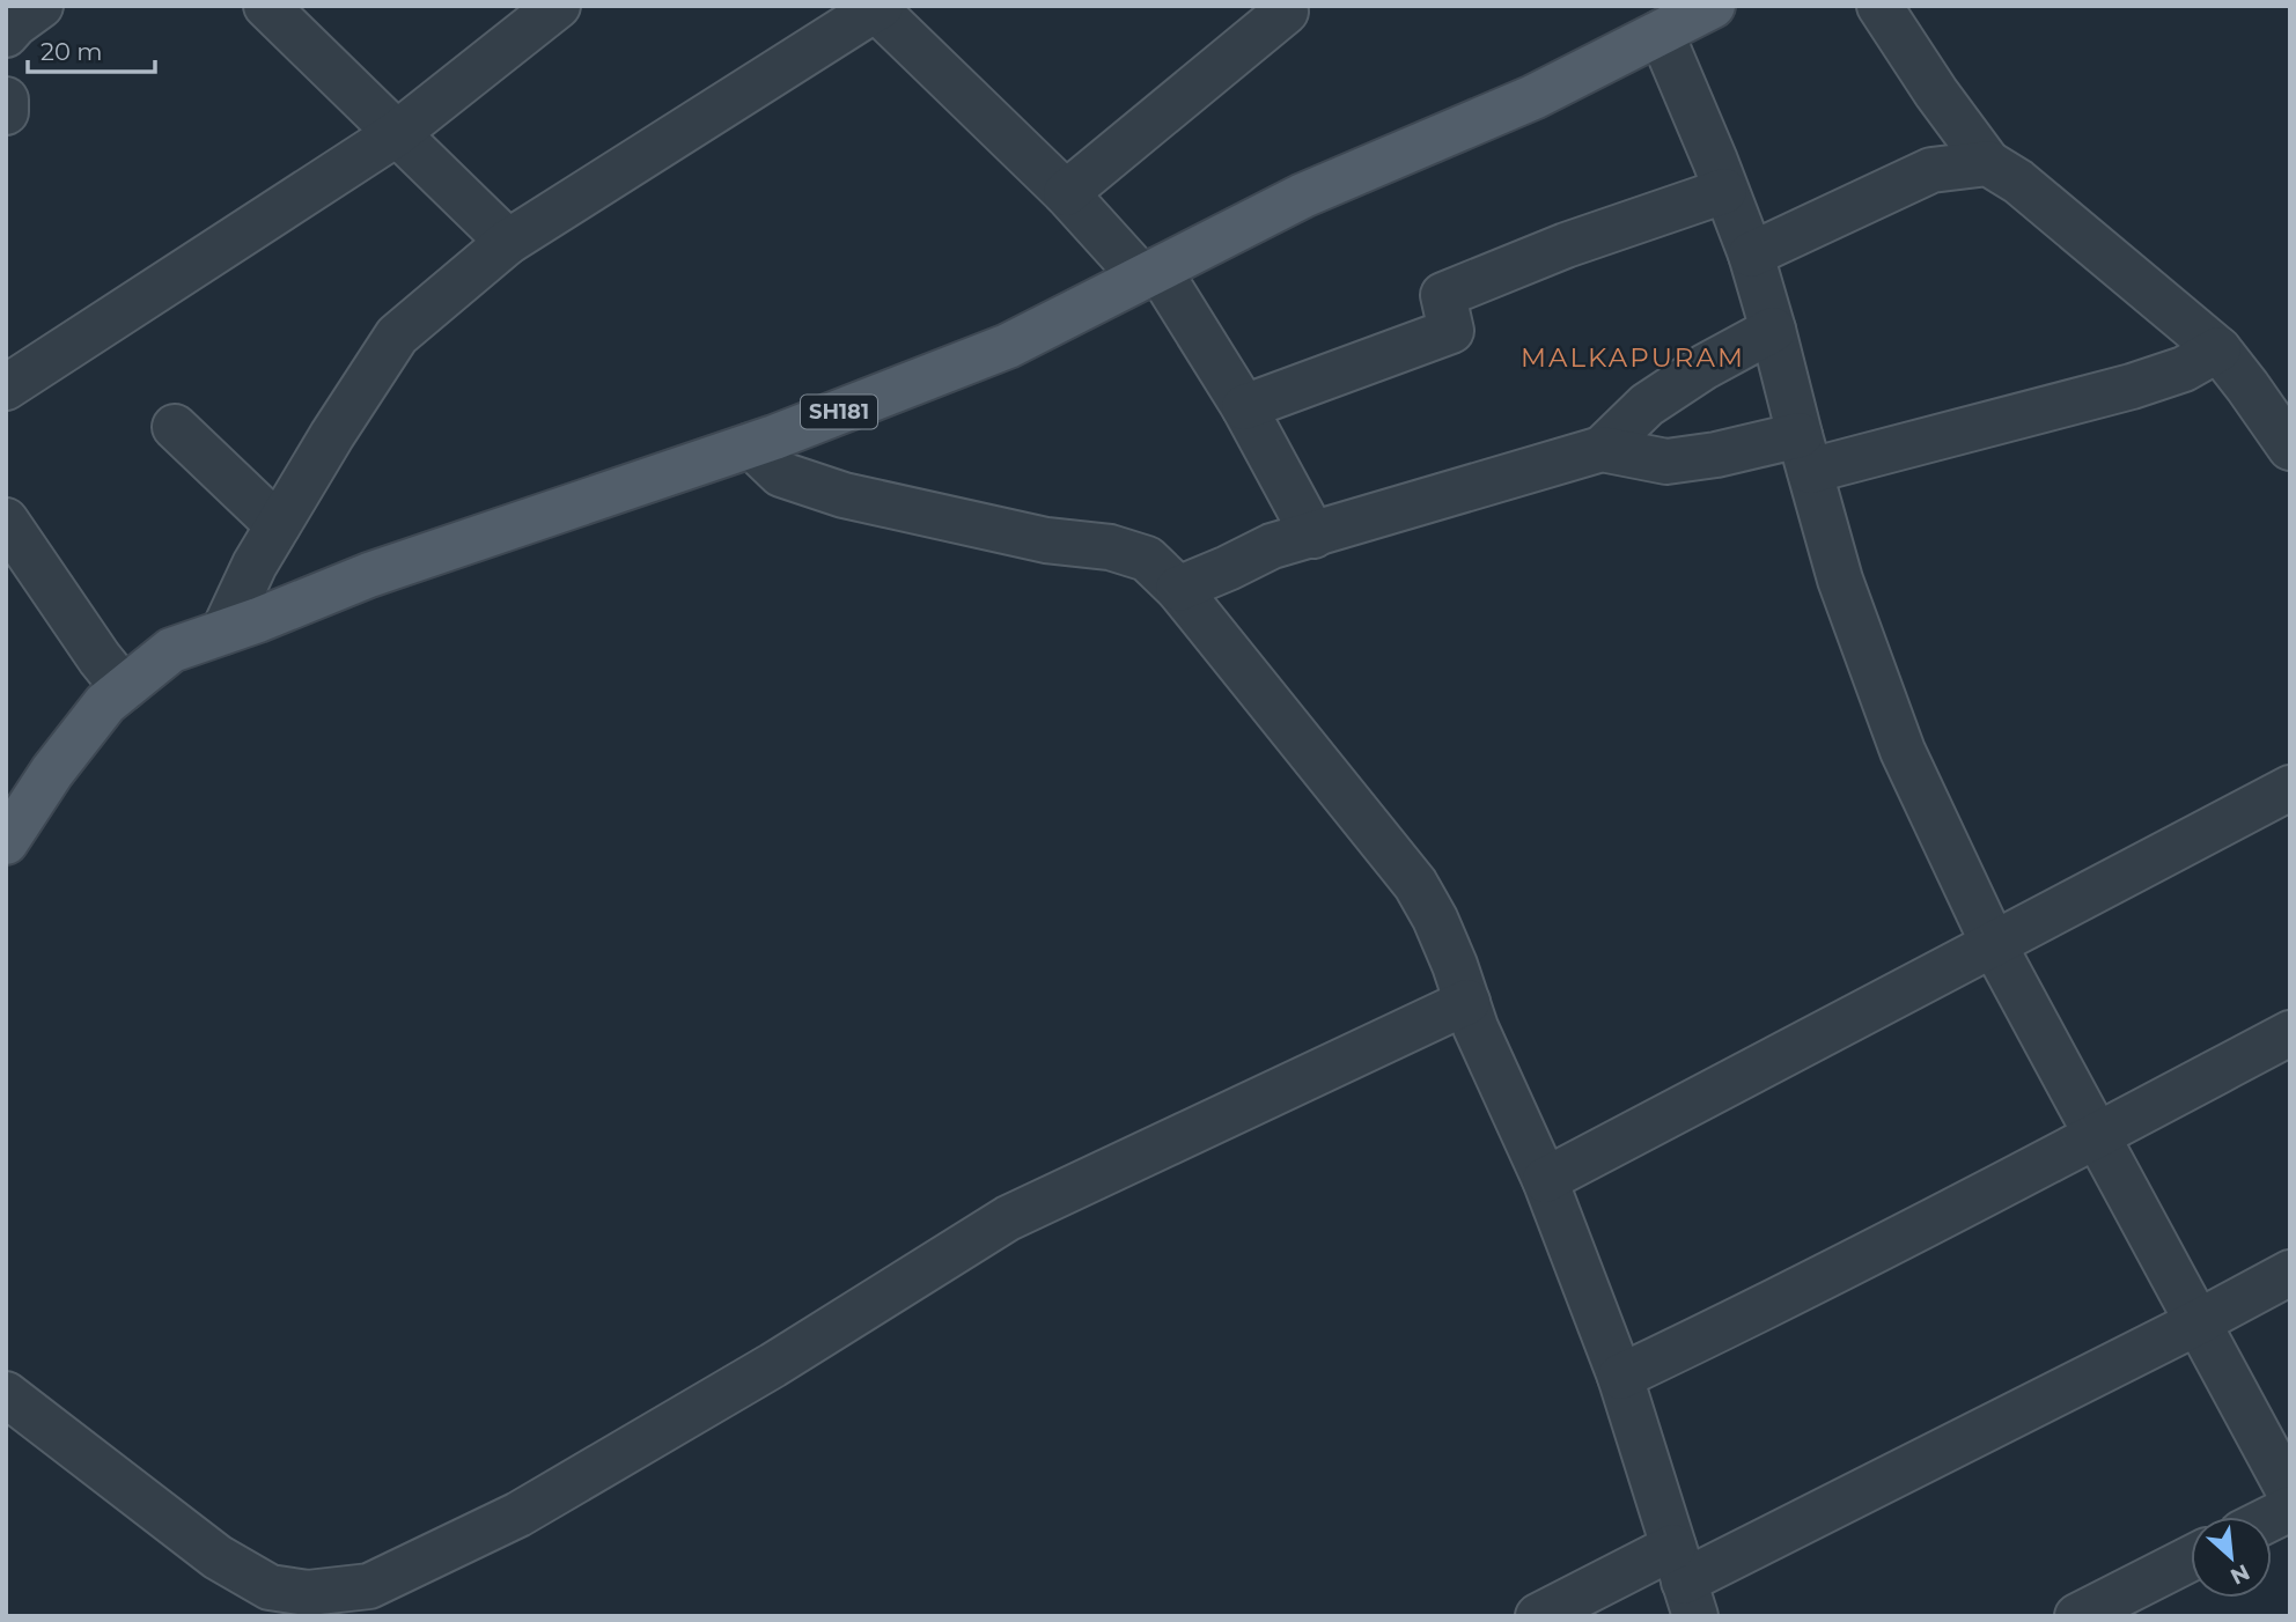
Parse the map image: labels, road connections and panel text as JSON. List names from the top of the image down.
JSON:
{
  "streets": {
    "main road": ["SH181"]
  },
  "districts": ["MALKAPURAM"],
  "scale_bar": "20 m",
  "north": "bottom right"
}
